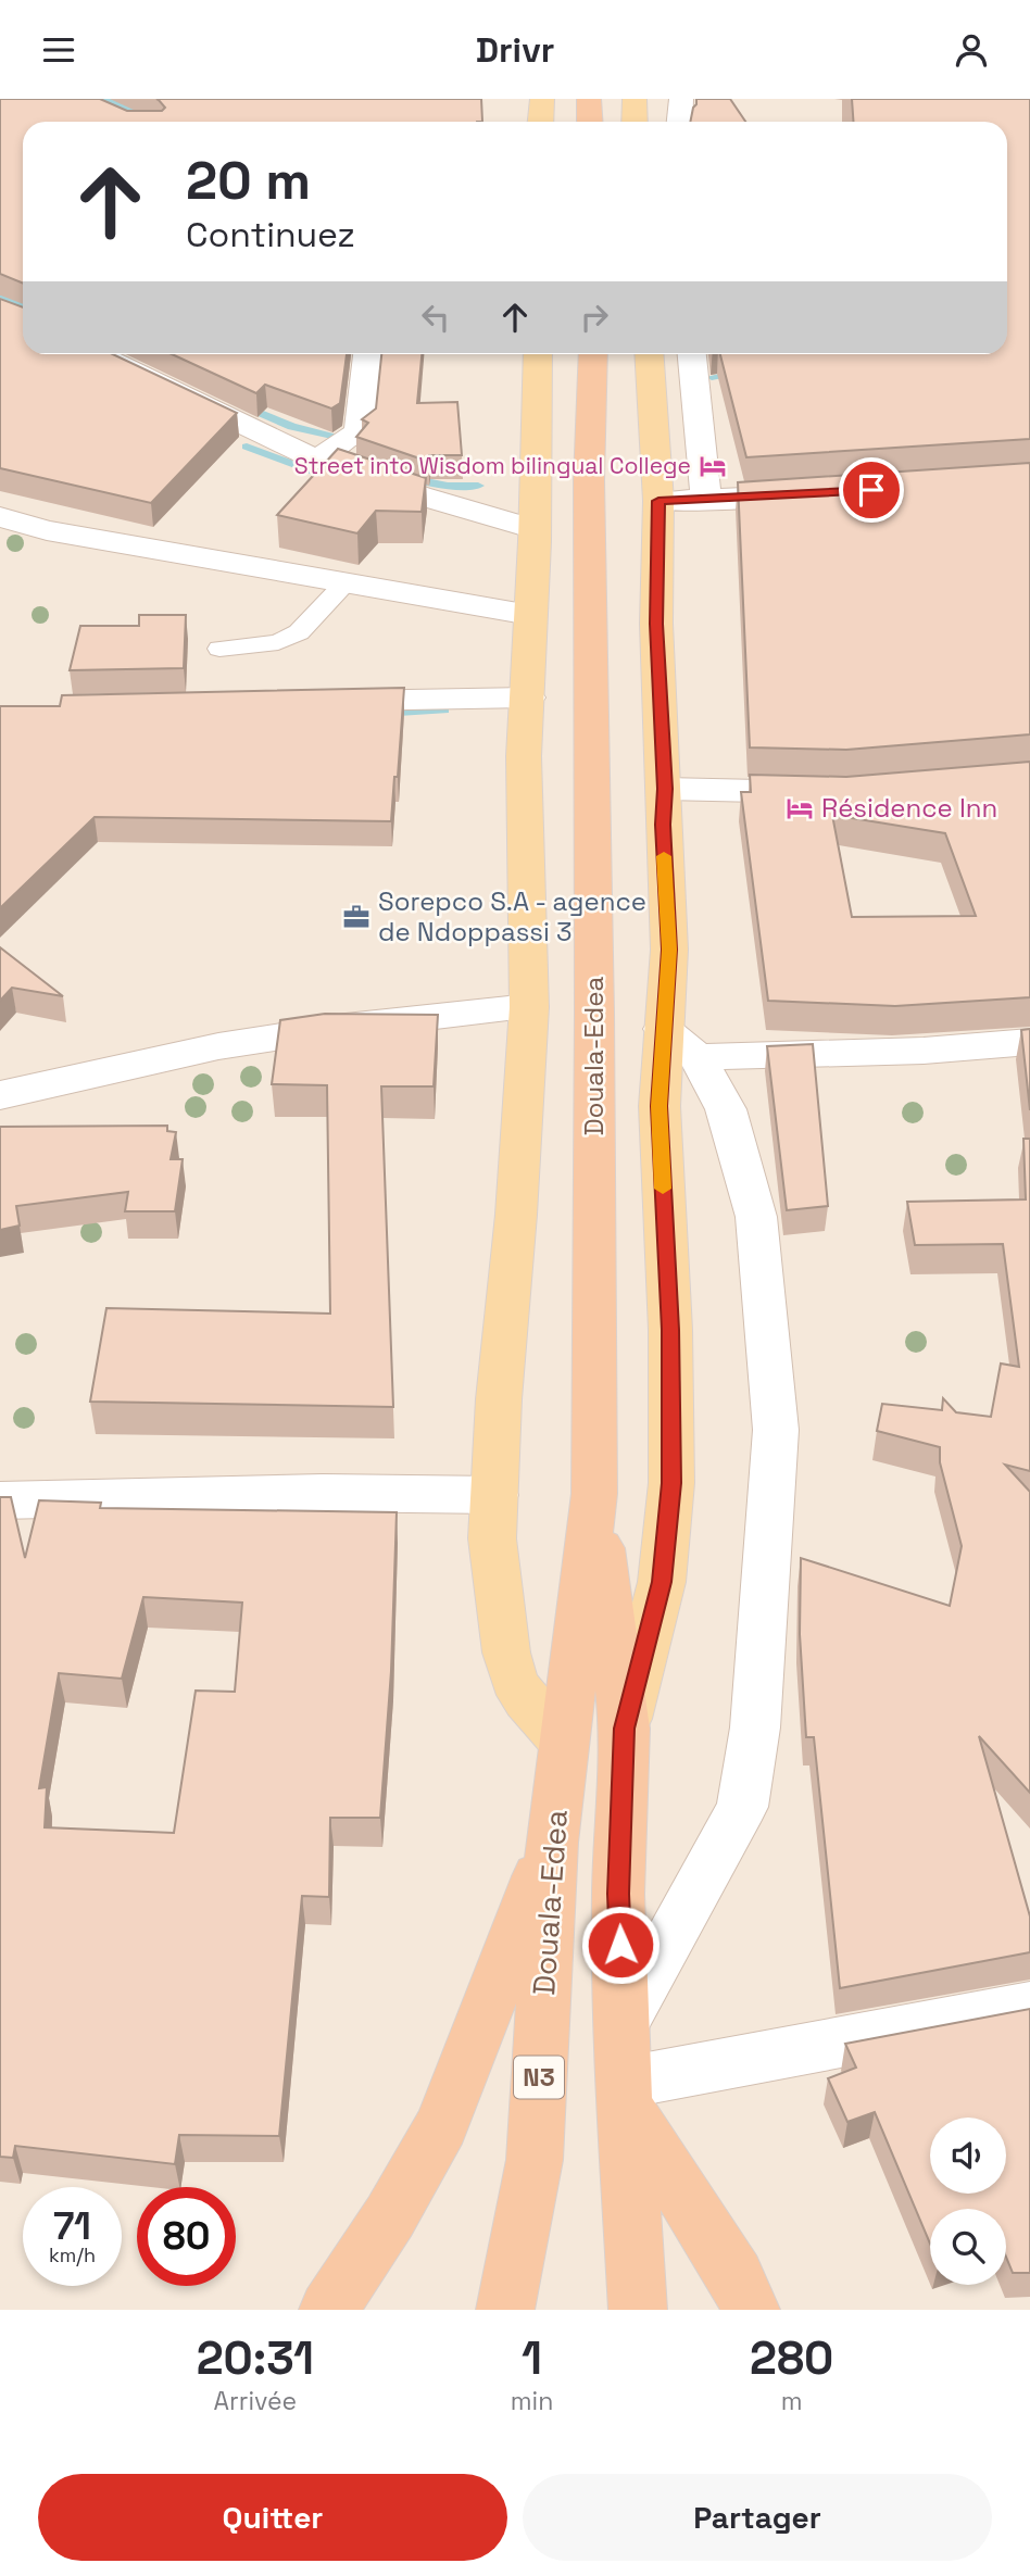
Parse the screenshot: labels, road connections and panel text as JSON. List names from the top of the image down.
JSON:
{
  "streets": {
    "highway": ["Douala-Edea", "N3"]
  },
  "places": {
    "hotel": ["Street into Wisdom bilingual College", "Résidence Inn"],
    "office": ["Sorepco S.A - agence de Ndoppassi 3"]
  },
  "page": {
    "header": "Drivr",
    "turn": ["20 m", "Continuez"],
    "speed": "71 km/h",
    "limit": "80",
    "eta": [
      "20:31",
      "Arrivée",
      "1",
      "min",
      "280",
      "m"
    ],
    "buttons": ["Quitter", "Partager"]
  }
}
